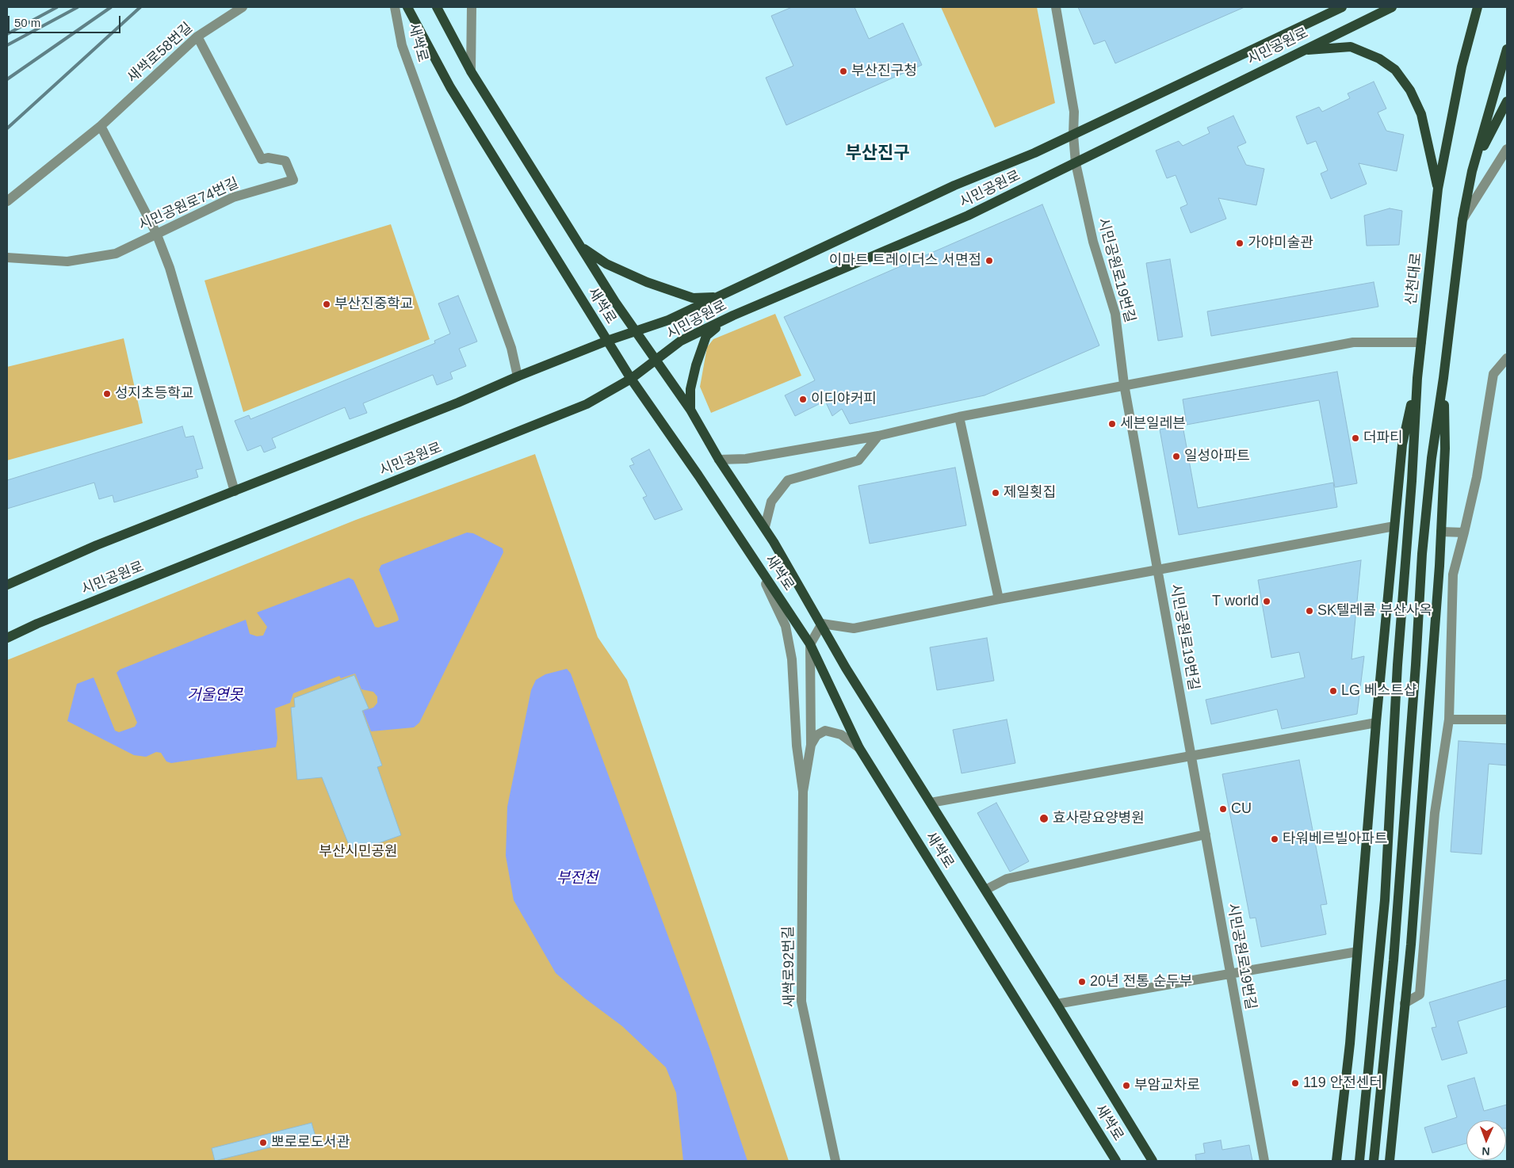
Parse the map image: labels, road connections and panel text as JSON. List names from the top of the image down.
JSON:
{
  "streets": {
    "main road": ["새싹로", "시민공원로", "신천대로"],
    "street": [
      "새싹로58번길",
      "시민공원로74번길",
      "시민공원로19번길",
      "새싹로92번길"
    ]
  },
  "crossings": [
    ["새싹로", "시민공원로"],
    ["새싹로", "새싹로92번길"],
    ["시민공원로", "시민공원로19번길"],
    ["새싹로58번길", "시민공원로74번길"]
  ],
  "districts": ["부산진구"],
  "water": ["거울연못", "부전천"],
  "parks": ["부산시민공원"],
  "places": [
    "부산진구청",
    "가야미술관",
    "이마트 트레이더스 서면점",
    "부산진중학교",
    "성지초등학교",
    "이디야커피",
    "세븐일레븐",
    "더파티",
    "일성아파트",
    "제일횟집",
    "T world",
    "SK텔레콤 부산사옥",
    "LG 베스트샵",
    "CU",
    "효사랑요양병원",
    "타워베르빌아파트",
    "20년 전통 순두부",
    "119 안전센터",
    "부암교차로",
    "뽀로로도서관"
  ],
  "scale_bar": "50 m",
  "north": "bottom"
}
